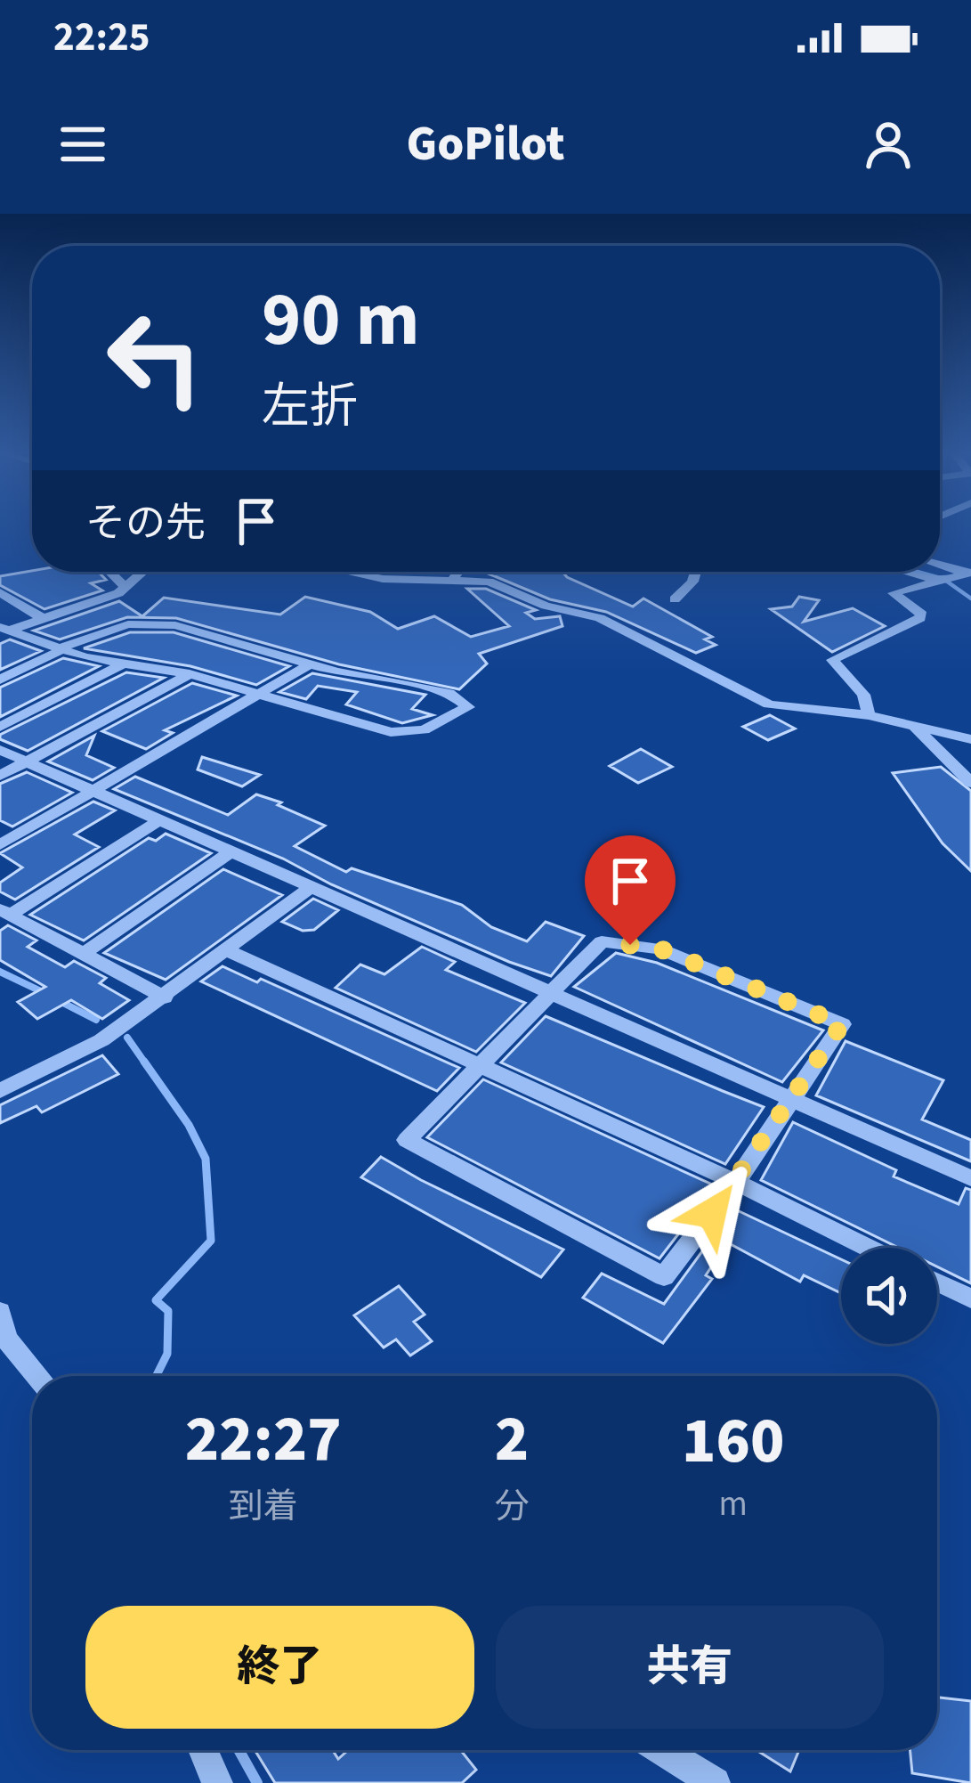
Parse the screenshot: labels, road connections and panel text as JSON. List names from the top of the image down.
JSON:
{
  "page": {
    "status": "22:25",
    "header": "GoPilot",
    "turn": ["90 m", "左折"],
    "then": "その先",
    "eta": [
      "22:27",
      "到着",
      "2",
      "分",
      "160",
      "m"
    ],
    "buttons": ["終了", "共有"]
  }
}
